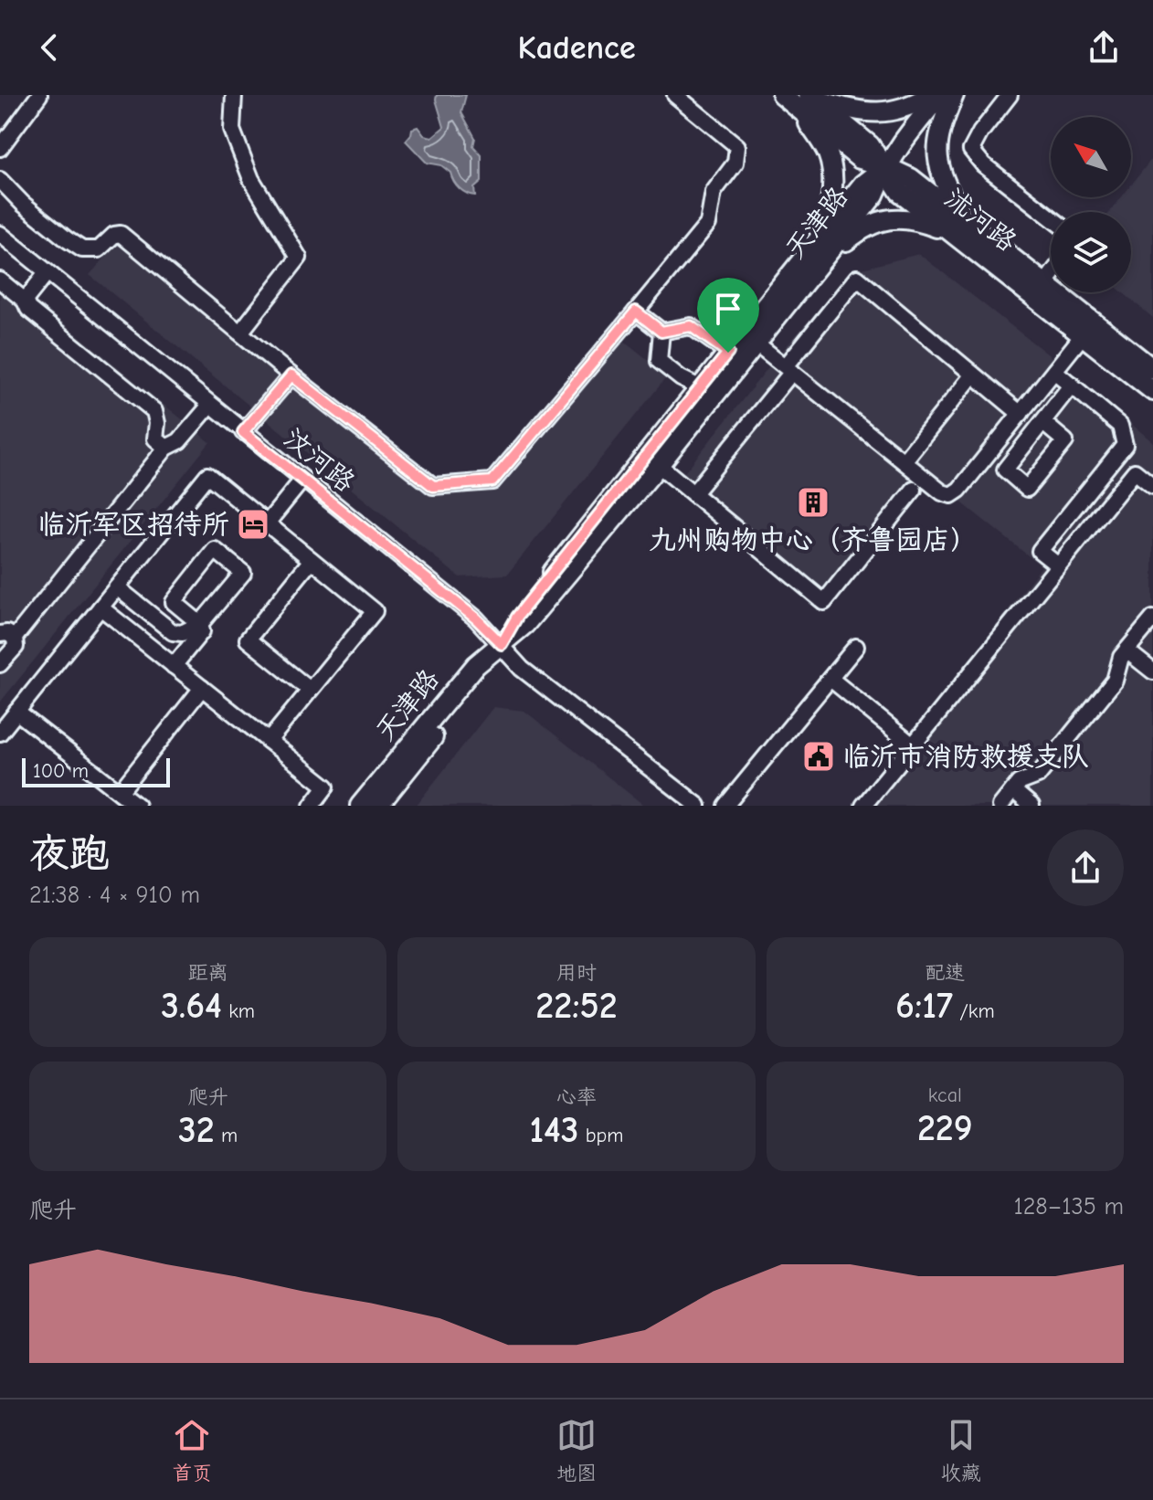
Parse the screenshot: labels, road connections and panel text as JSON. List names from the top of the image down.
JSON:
{
  "streets": {
    "main road": ["沭河路", "天津路"],
    "street": ["汶河路"]
  },
  "crossings": [
    ["沭河路", "天津路"],
    ["天津路", "汶河路"]
  ],
  "places": {
    "building": ["九州购物中心（齐鲁园店）"],
    "hotel": ["临沂军区招待所"],
    "public building": ["临沂市消防救援支队"]
  },
  "scale_bar": "100 m",
  "north": "top left",
  "page": {
    "header": "Kadence",
    "scale": "100 m",
    "heading": ["夜跑", "21:38 · 4 × 910 m"],
    "stats": [
      ["距离", "3.64 km"],
      ["用时", "22:52"],
      ["配速", "6:17 /km"],
      ["爬升", "32 m"],
      ["心率", "143 bpm"],
      ["kcal", "229"]
    ],
    "chart": ["爬升", "128–135 m"],
    "tabs": ["首页", "地图", "收藏"]
  }
}
